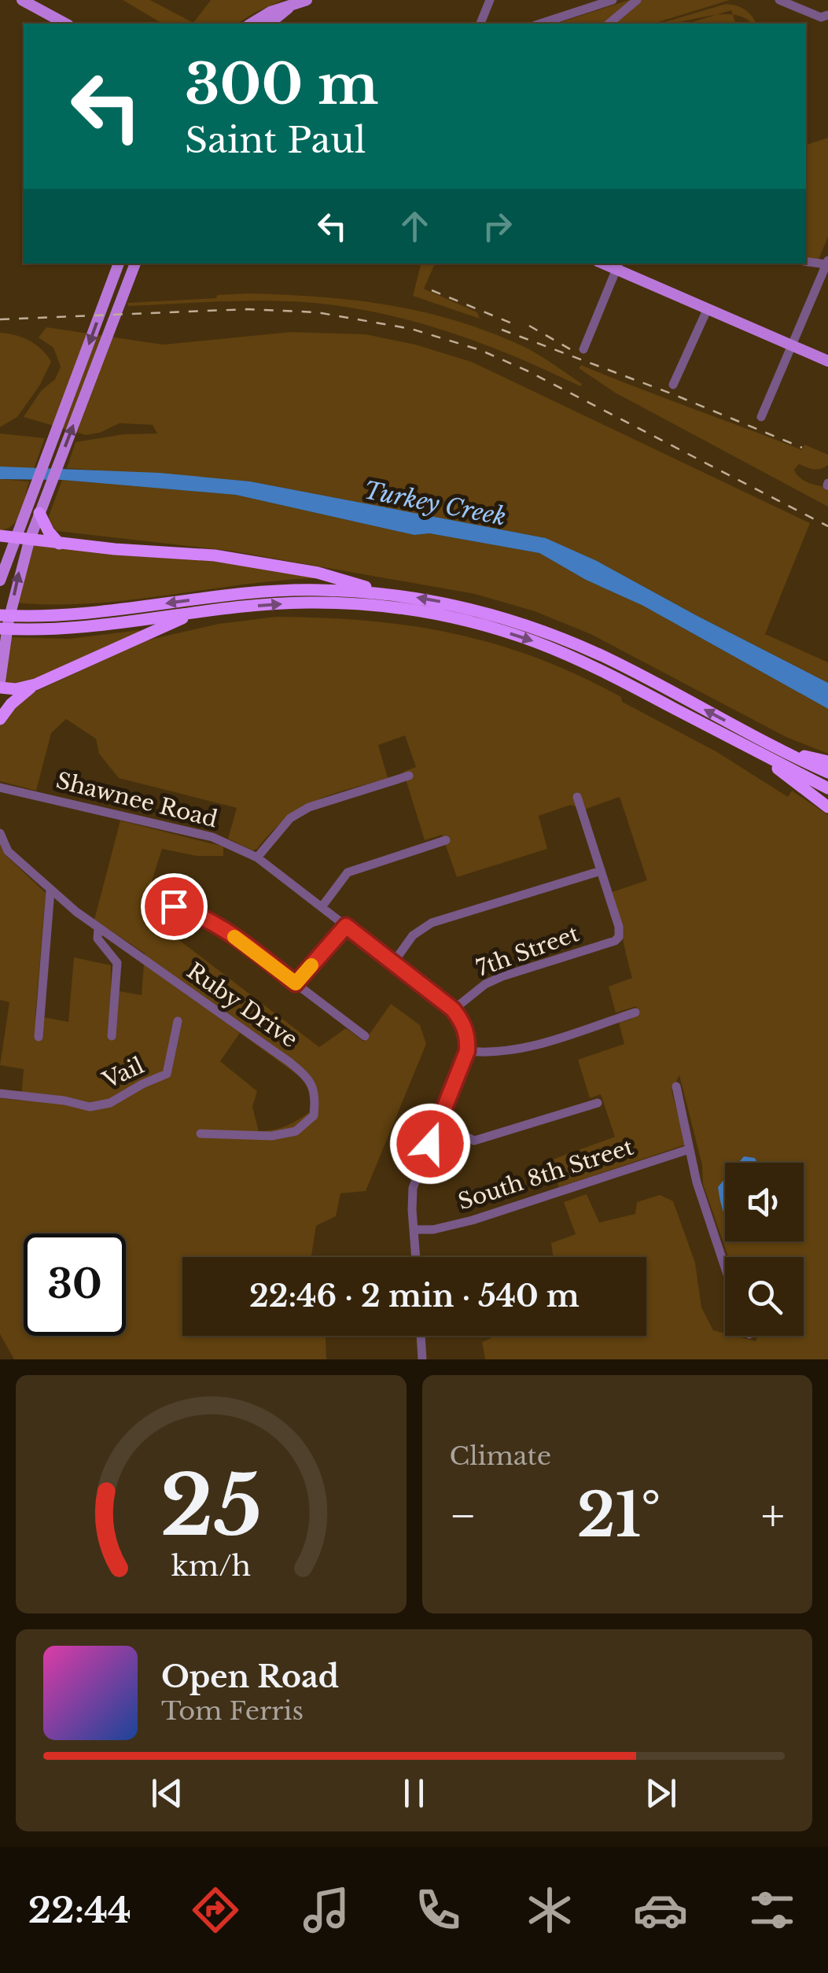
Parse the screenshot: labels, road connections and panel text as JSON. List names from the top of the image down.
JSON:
{
  "streets": {
    "street": [
      "Shawnee Road",
      "7th Street",
      "Ruby Drive",
      "Vail",
      "South 8th Street"
    ]
  },
  "crossings": [
    ["Shawnee Road", "7th Street"]
  ],
  "water": ["Turkey Creek"],
  "page": {
    "turn": ["300 m", "Saint Paul"],
    "limit": "30",
    "trip": "22:46 · 2 min · 540 m",
    "tile": "Climate",
    "heat": ["−", "21°", "+"],
    "song": ["Open Road", "Tom Ferris"],
    "tabs": "22:44",
    "gauge": ["25", "km/h"]
  }
}
